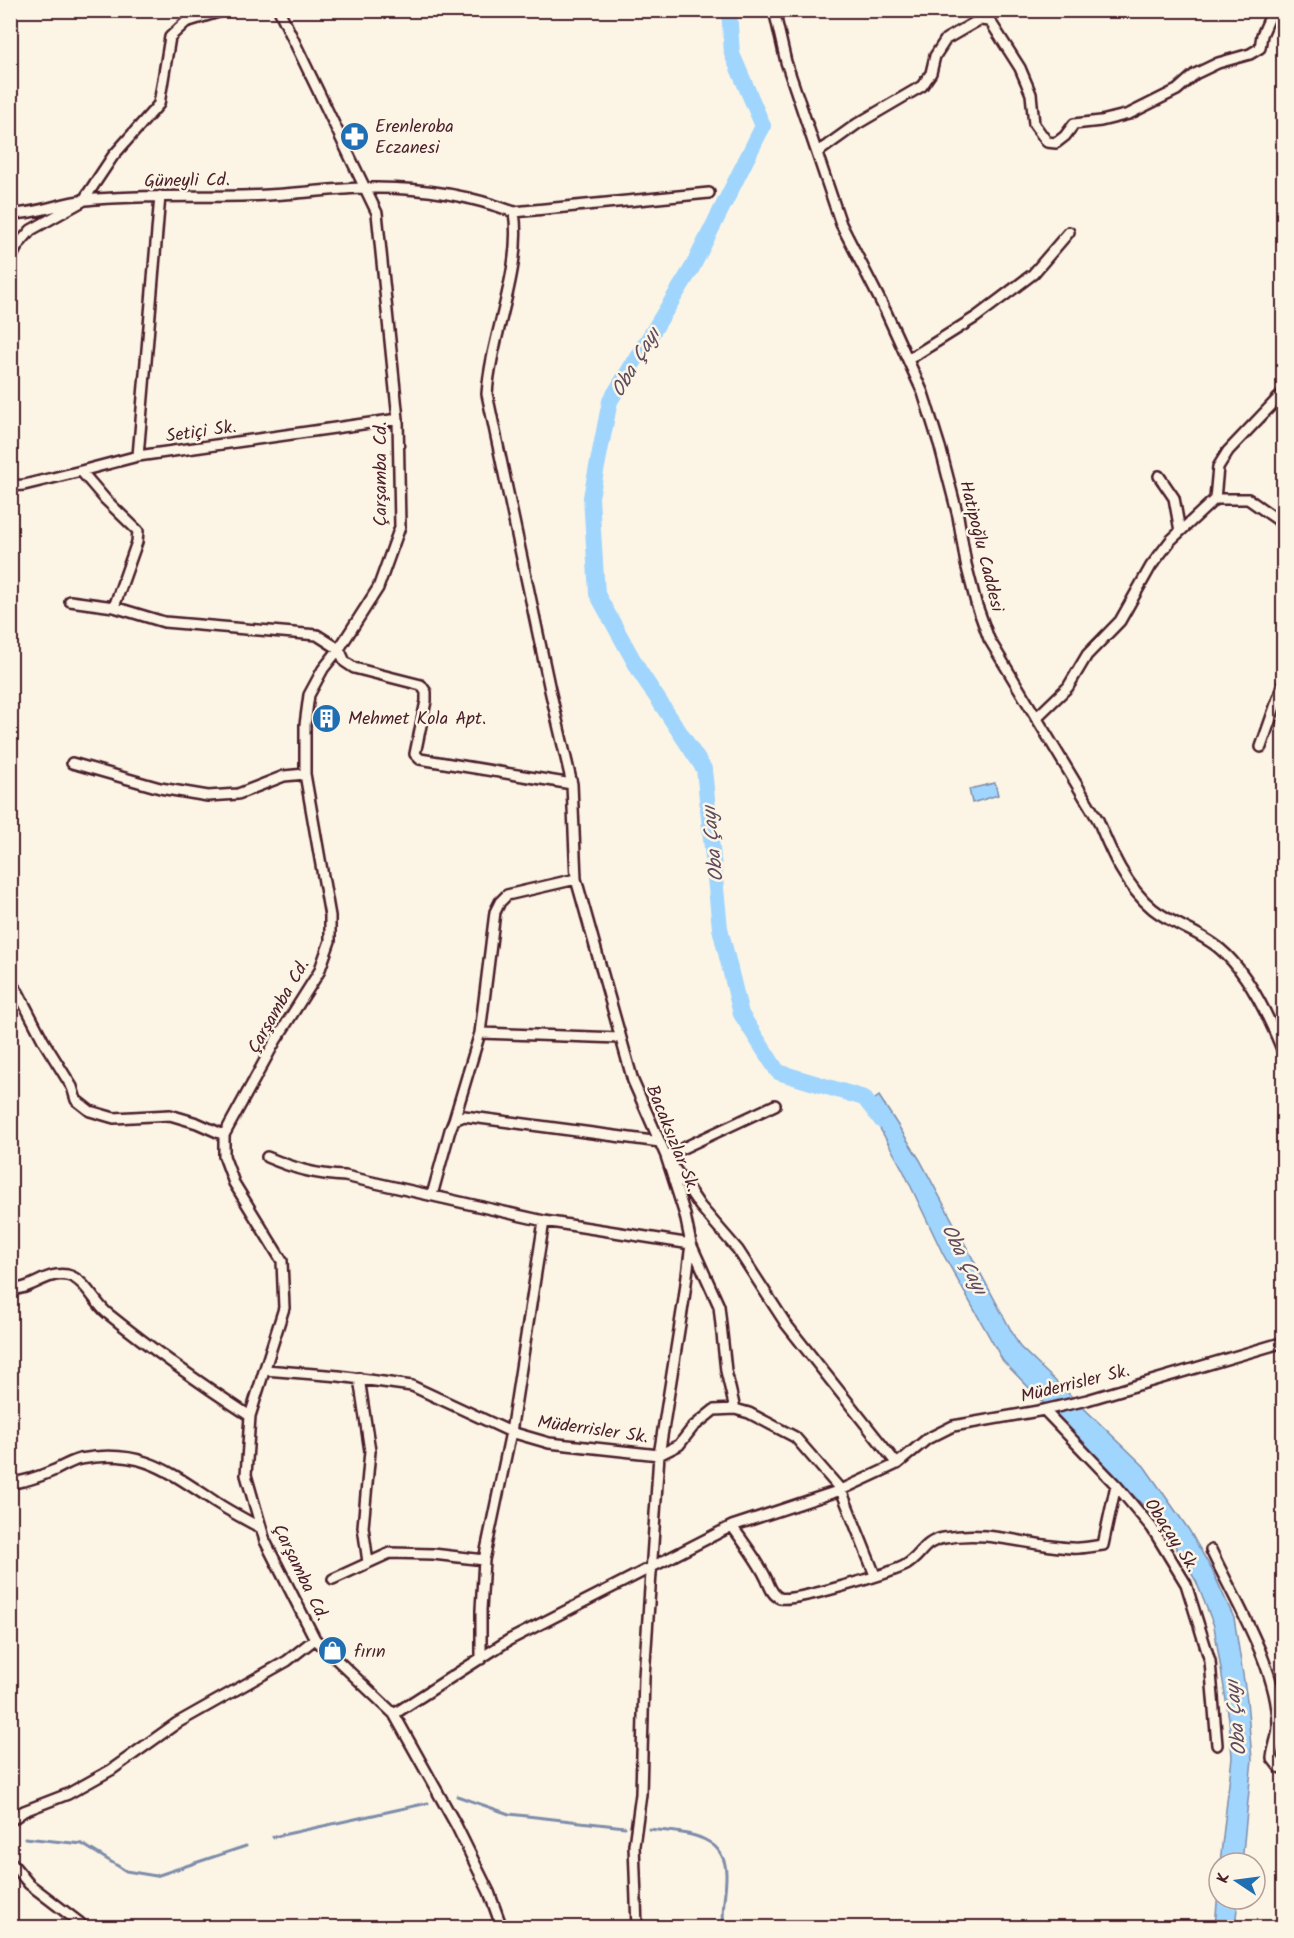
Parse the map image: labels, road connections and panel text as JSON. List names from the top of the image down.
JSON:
{
  "streets": {
    "street": [
      "Güneyli Cd.",
      "Setiçi Sk.",
      "Çarşamba Cd.",
      "Hatipoğlu Caddesi",
      "Bacaksızlar Sk.",
      "Müderrisler Sk.",
      "Obaçay Sk."
    ]
  },
  "crossings": [
    ["Güneyli Cd.", "Çarşamba Cd."],
    ["Güneyli Cd.", "Bacaksızlar Sk."],
    ["Setiçi Sk.", "Çarşamba Cd."],
    ["Çarşamba Cd.", "Müderrisler Sk."],
    ["Bacaksızlar Sk.", "Müderrisler Sk."],
    ["Müderrisler Sk.", "Obaçay Sk."]
  ],
  "water": ["Oba Çayı"],
  "places": {
    "pharmacy": ["Erenleroba Eczanesi"],
    "building": ["Mehmet Kola Apt."],
    "shop": ["fırın"]
  },
  "north": "left"
}
